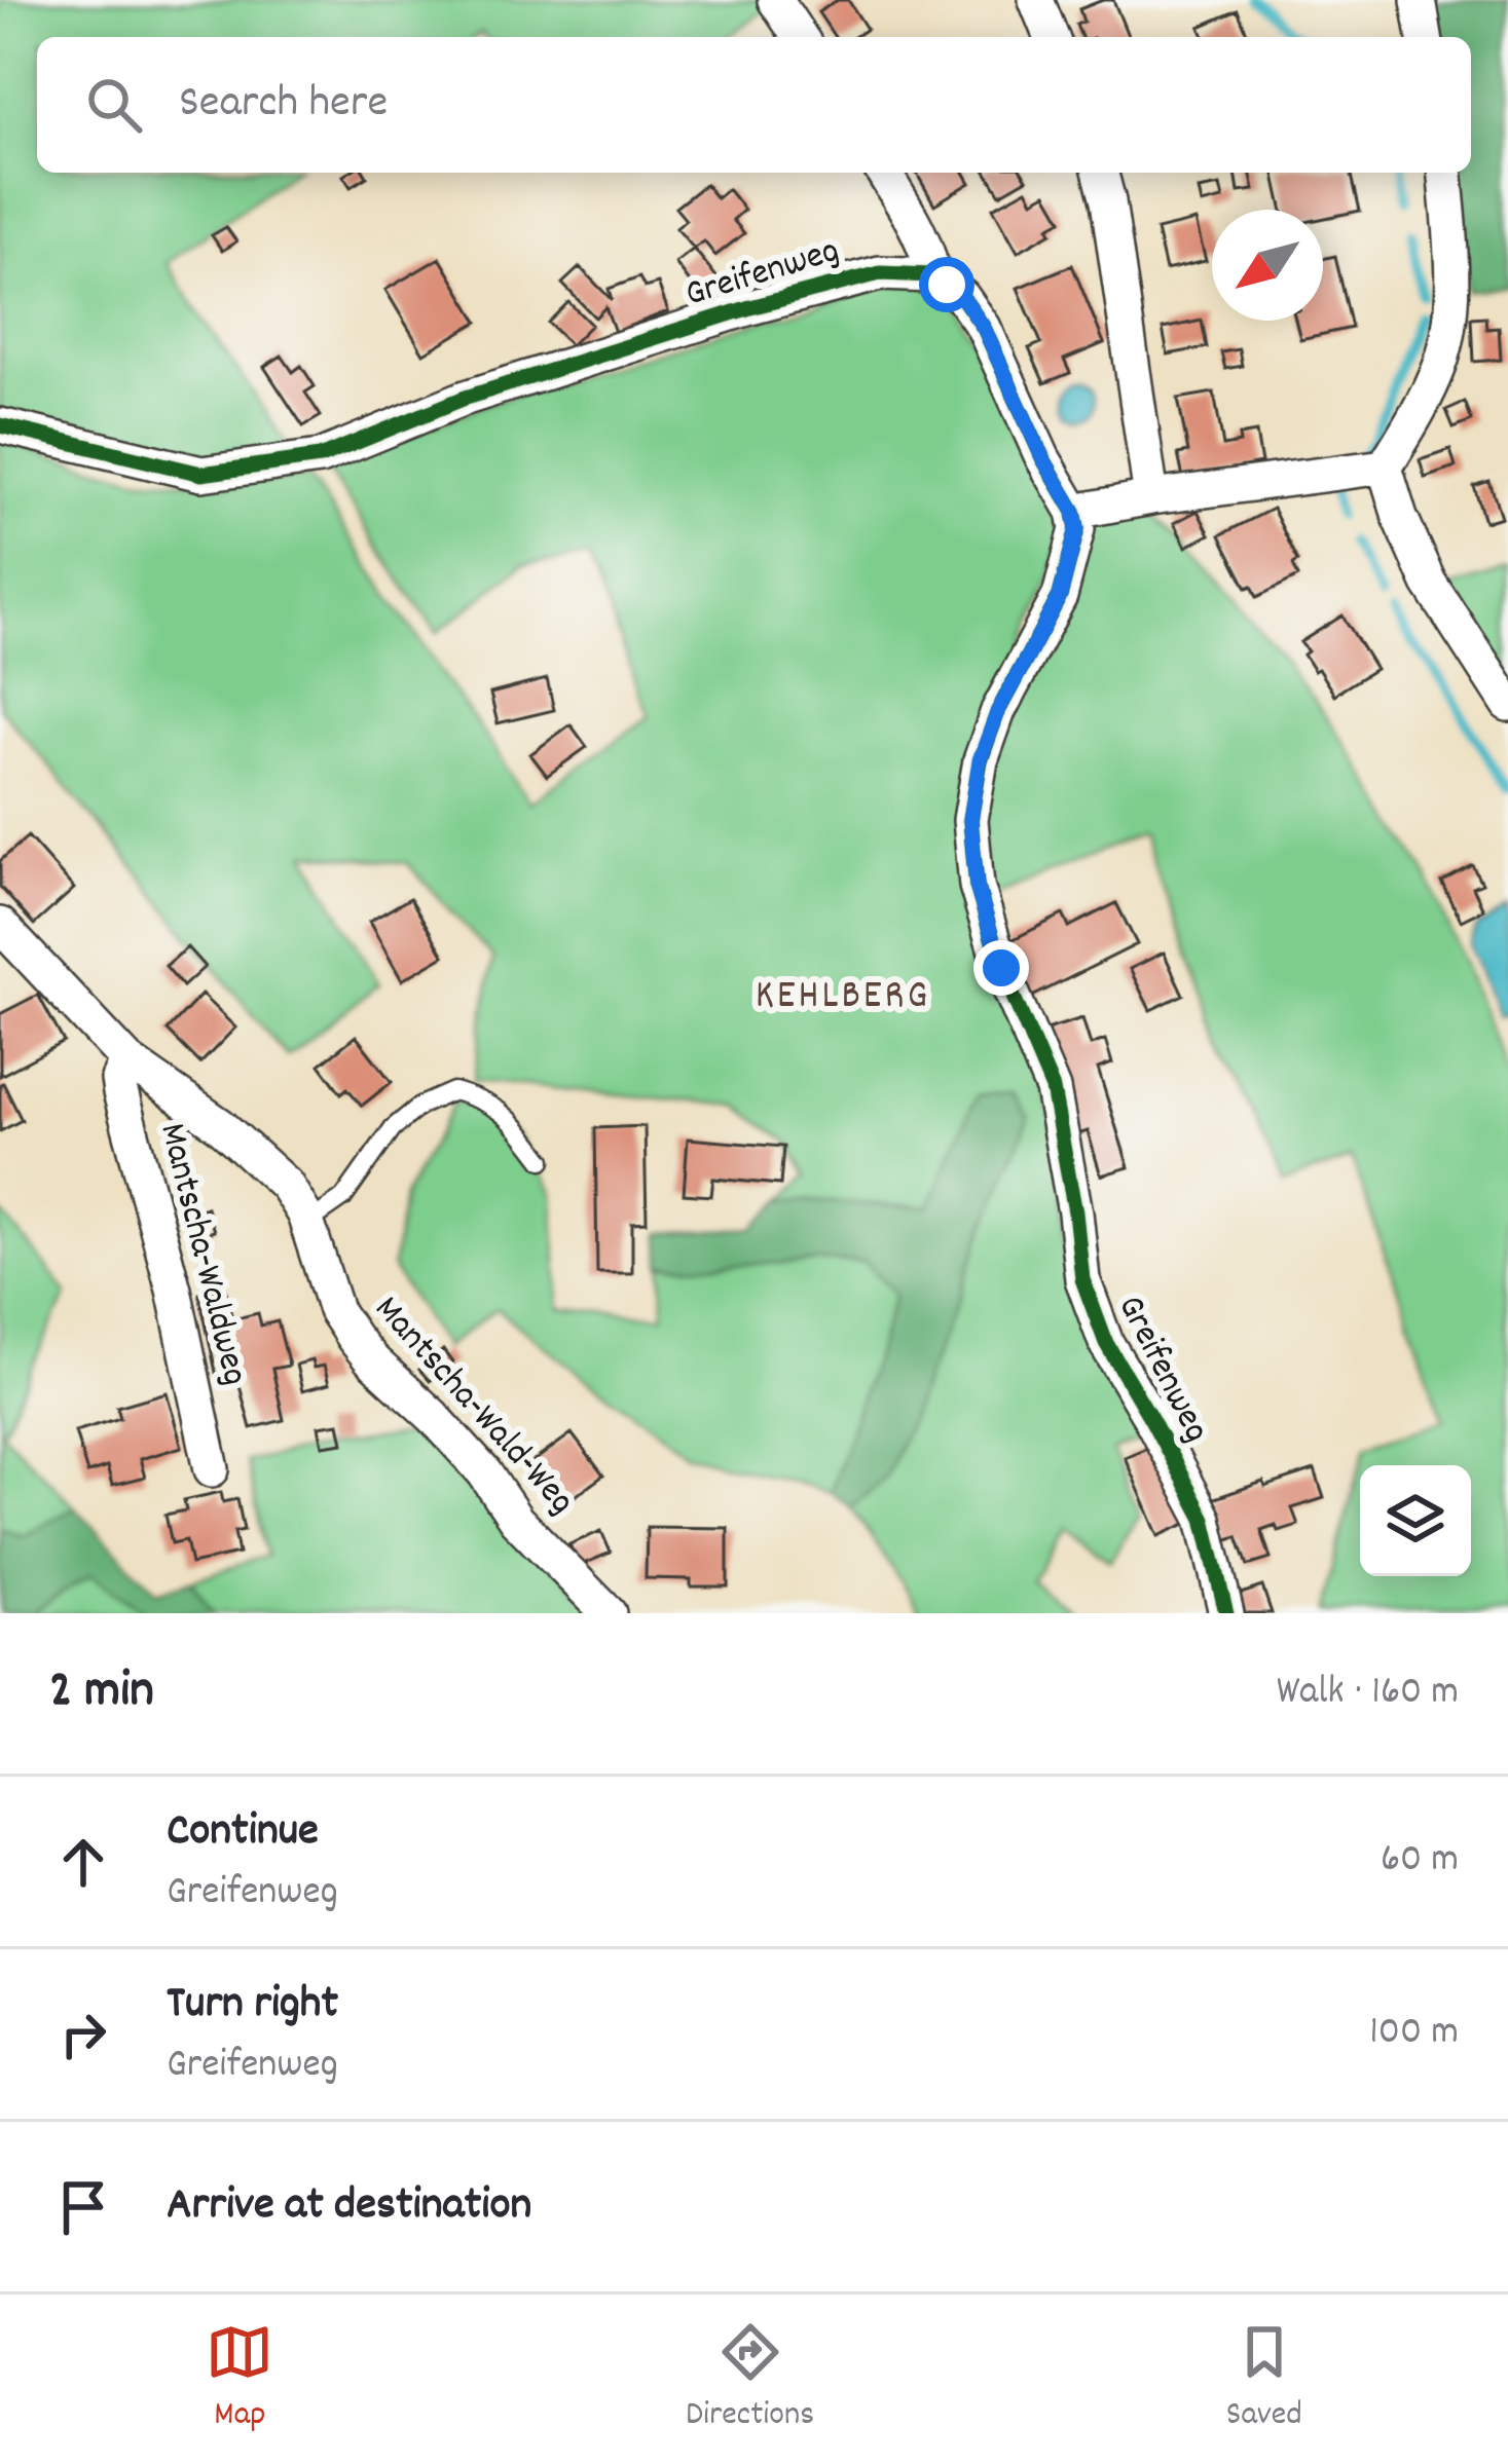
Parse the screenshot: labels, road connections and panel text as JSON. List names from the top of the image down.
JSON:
{
  "streets": {
    "street": ["Greifenweg", "Mantscha-Waldweg", "Mantscha-Wald-Weg"]
  },
  "crossings": [
    ["Mantscha-Waldweg", "Mantscha-Wald-Weg"]
  ],
  "districts": ["KEHLBERG"],
  "north": "bottom left",
  "page": {
    "search": "Search here",
    "heading": ["2 min", "Walk · 160 m"],
    "list": [
      ["Continue", "Greifenweg", "60 m"],
      ["Turn right", "Greifenweg", "100 m"],
      "Arrive at destination"
    ],
    "nav": ["Map", "Directions", "Saved"]
  }
}
